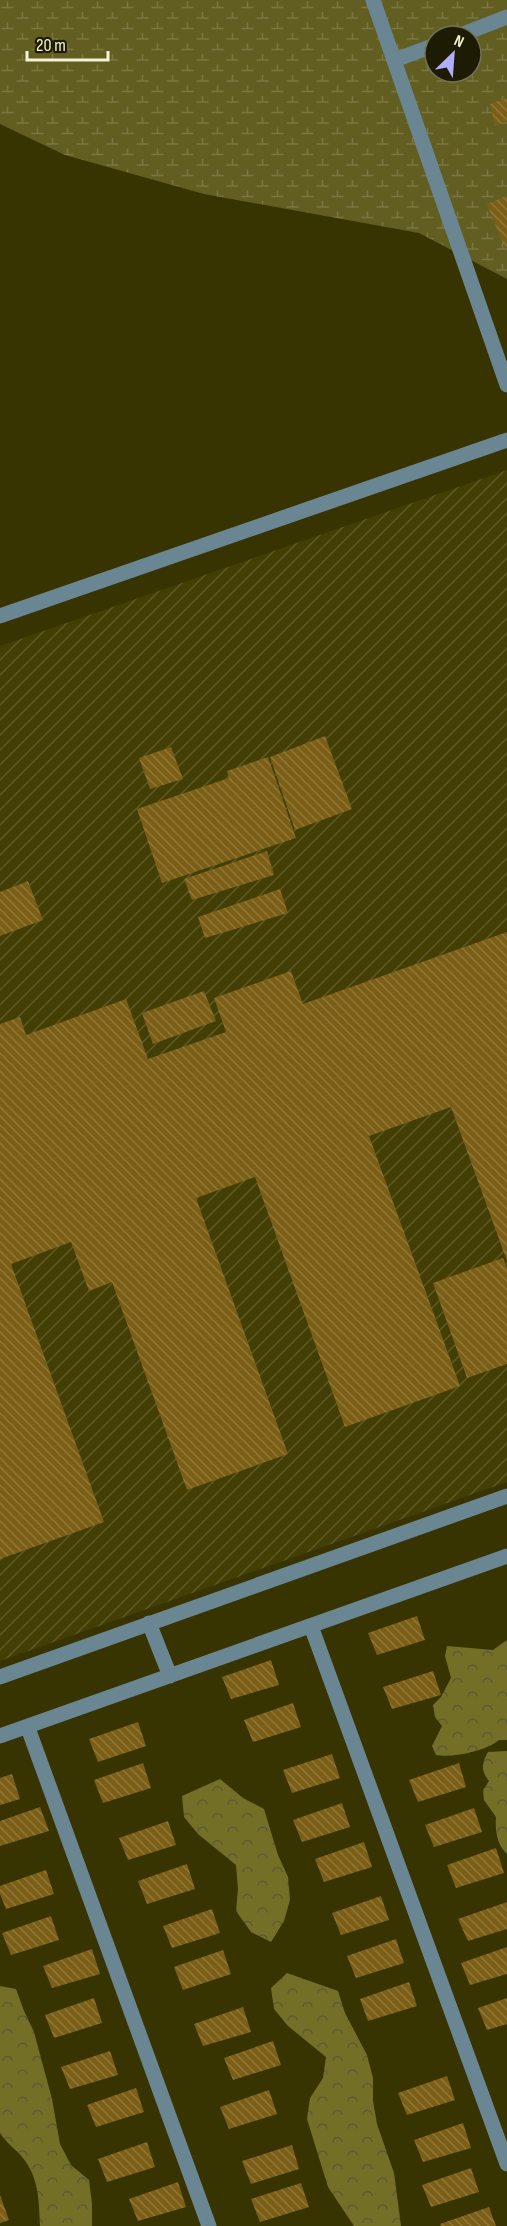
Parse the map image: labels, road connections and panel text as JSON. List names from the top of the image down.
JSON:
{
  "scale_bar": "20 m",
  "north": "top right"
}
